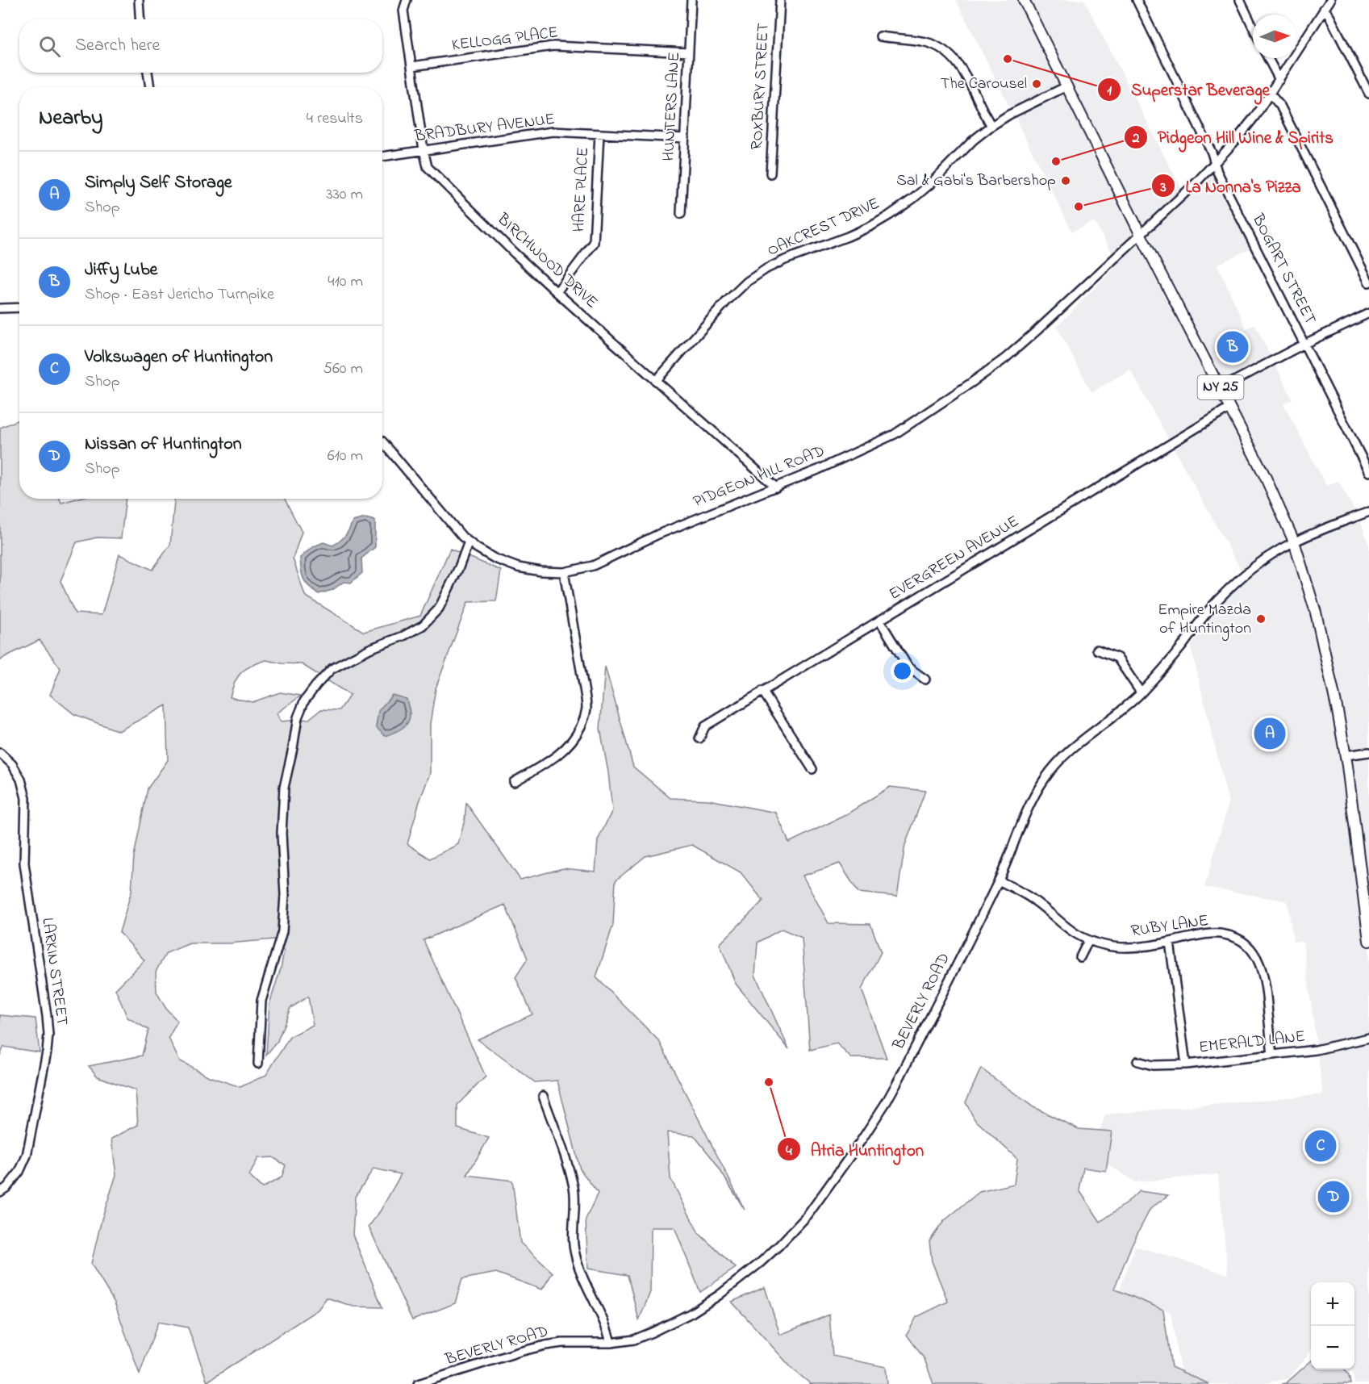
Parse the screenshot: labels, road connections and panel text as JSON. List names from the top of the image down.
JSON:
{
  "streets": {
    "main road": ["NY 25"],
    "street": [
      "KELLOGG PLACE",
      "ROXBURY STREET",
      "HUNTERS LANE",
      "BRADBURY AVENUE",
      "HARE PLACE",
      "OAKCREST DRIVE",
      "BIRCHWOOD DRIVE",
      "BOGART STREET",
      "PIDGEON HILL ROAD",
      "EVERGREEN AVENUE",
      "RUBY LANE",
      "LARKIN STREET",
      "BEVERLY ROAD",
      "EMERALD LANE"
    ]
  },
  "crossings": [
    ["KELLOGG PLACE", "HUNTERS LANE"],
    ["KELLOGG PLACE", "BIRCHWOOD DRIVE"],
    ["HUNTERS LANE", "BRADBURY AVENUE"],
    ["BRADBURY AVENUE", "HARE PLACE"],
    ["BRADBURY AVENUE", "BIRCHWOOD DRIVE"],
    ["HARE PLACE", "BIRCHWOOD DRIVE"],
    ["OAKCREST DRIVE", "BIRCHWOOD DRIVE"],
    ["OAKCREST DRIVE", "NY 25"],
    ["BIRCHWOOD DRIVE", "PIDGEON HILL ROAD"],
    ["BOGART STREET", "PIDGEON HILL ROAD"],
    ["NY 25", "PIDGEON HILL ROAD"],
    ["NY 25", "EVERGREEN AVENUE"],
    ["NY 25", "BEVERLY ROAD"],
    ["RUBY LANE", "BEVERLY ROAD"],
    ["RUBY LANE", "EMERALD LANE"]
  ],
  "places": [
    "Superstar Beverage",
    "The Carousel",
    "Pidgeon Hill Wine & Spirits",
    "Sal & Gabi's Barbershop",
    "La Nonna's Pizza",
    "Empire Mazda of Huntington",
    "Atria Huntington"
  ],
  "north": "right",
  "page": {
    "search": "Search here",
    "heading": ["Nearby", "4 results"],
    "list": [
      {
        "mark": "A",
        "name": "Simply Self Storage",
        "note": "Shop",
        "value": "330 m"
      },
      {
        "mark": "B",
        "name": "Jiffy Lube",
        "note": "Shop · East Jericho Turnpike",
        "value": "410 m"
      },
      {
        "mark": "C",
        "name": "Volkswagen of Huntington",
        "note": "Shop",
        "value": "560 m"
      },
      {
        "mark": "D",
        "name": "Nissan of Huntington",
        "note": "Shop",
        "value": "610 m"
      }
    ],
    "pins": [
      "B",
      "A",
      "C",
      "D"
    ],
    "map_buttons": ["+", "−"]
  }
}
